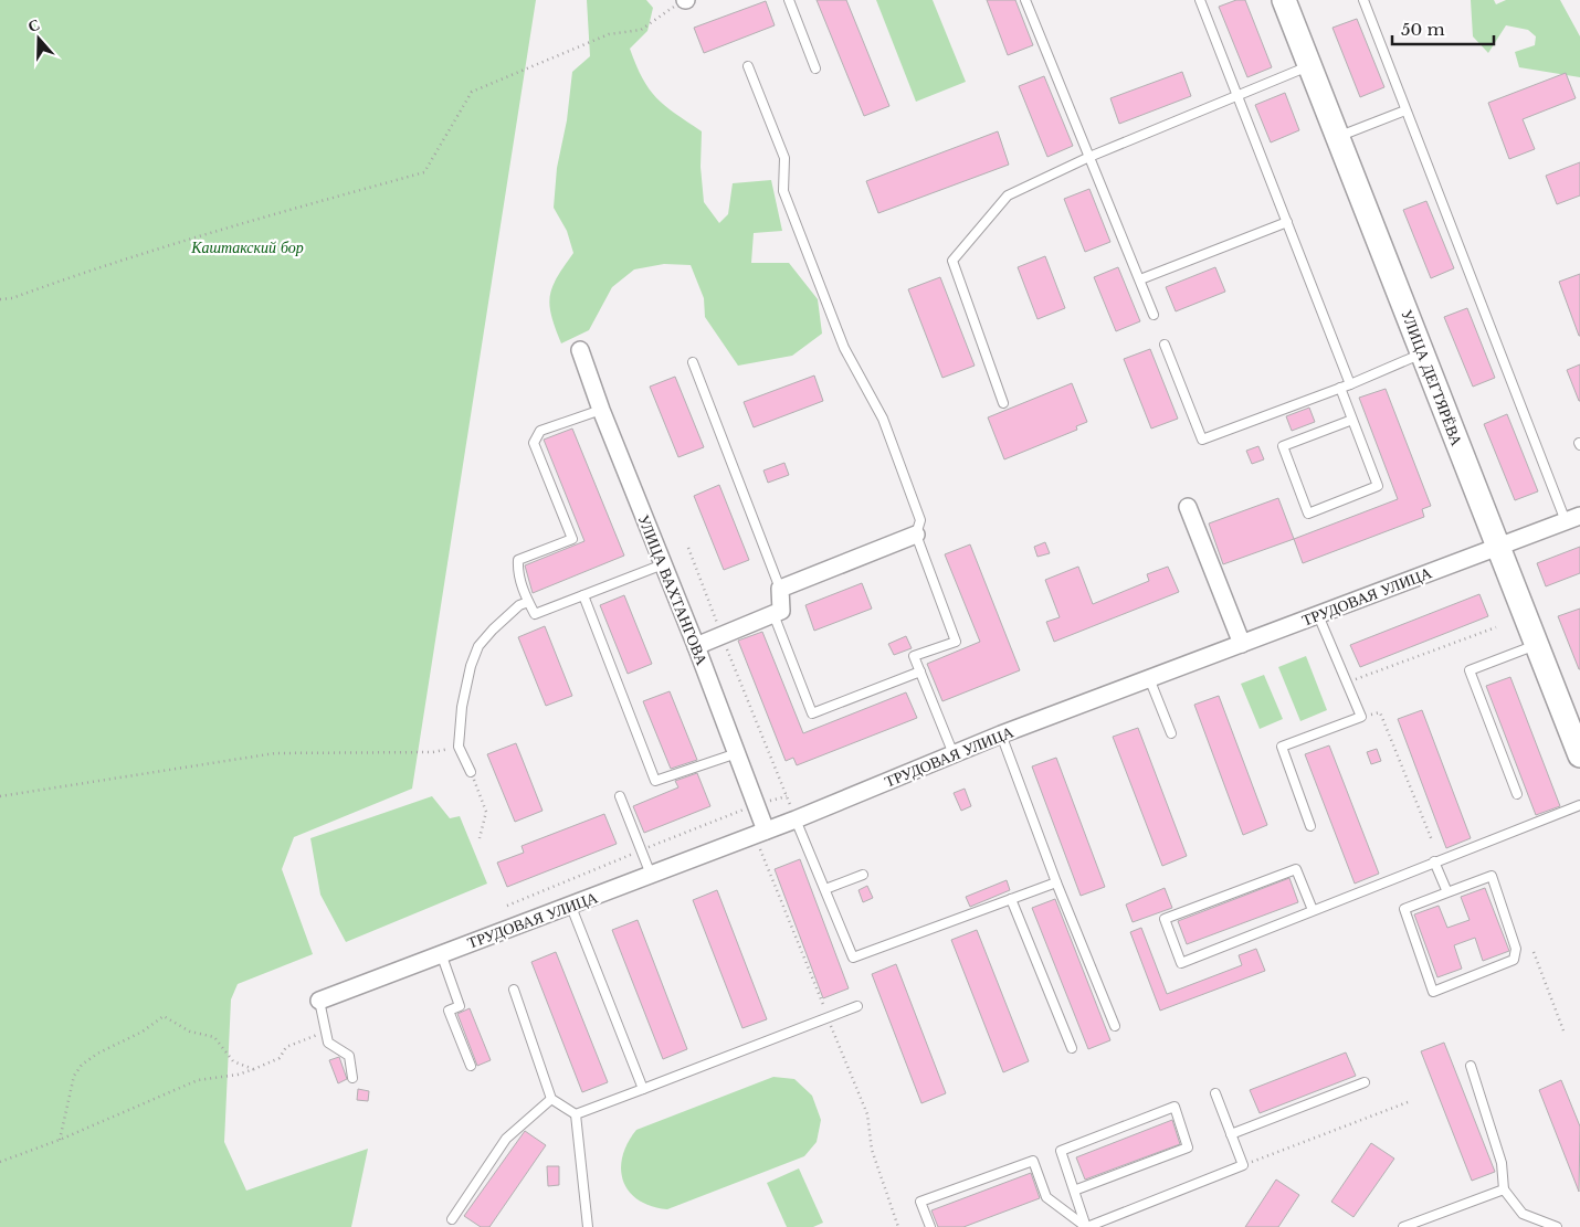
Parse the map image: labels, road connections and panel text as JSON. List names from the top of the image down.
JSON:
{
  "streets": {
    "street": ["УЛИЦА ДЕГТЯРЁВА", "УЛИЦА ВАХТАНГОВА", "ТРУДОВАЯ УЛИЦА"]
  },
  "crossings": [
    ["УЛИЦА ДЕГТЯРЁВА", "ТРУДОВАЯ УЛИЦА"],
    ["УЛИЦА ВАХТАНГОВА", "ТРУДОВАЯ УЛИЦА"]
  ],
  "parks": ["Каштакский бор"],
  "scale_bar": "50 m",
  "north": "top"
}
